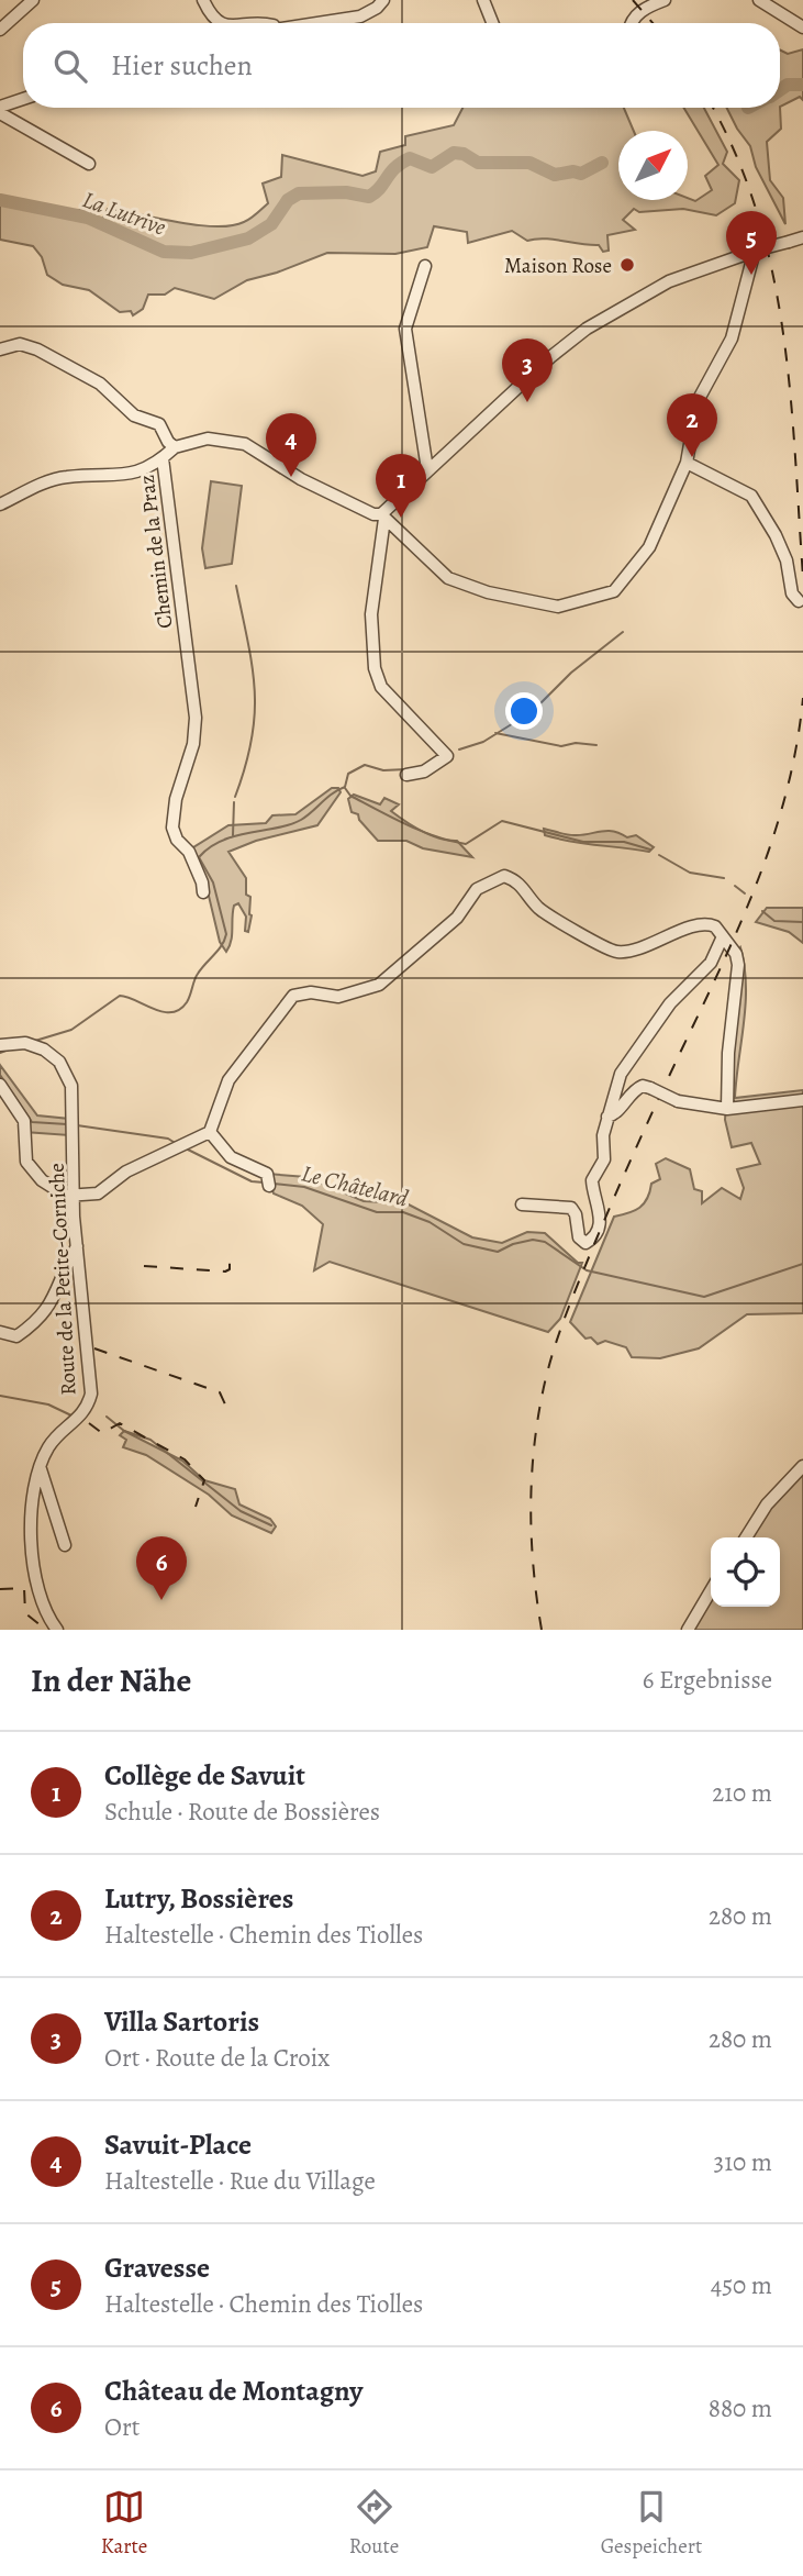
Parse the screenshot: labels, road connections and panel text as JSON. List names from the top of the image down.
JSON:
{
  "streets": {
    "street": ["Chemin de la Praz", "Route de la Petite-Corniche"]
  },
  "water": ["La Lutrive", "Le Châtelard"],
  "places": ["Maison Rose"],
  "north": "top right",
  "page": {
    "search": "Hier suchen",
    "pins": [
      "5",
      "3",
      "2",
      "4",
      "1",
      "6"
    ],
    "heading": ["In der Nähe", "6 Ergebnisse"],
    "list": [
      {
        "mark": "1",
        "name": "Collège de Savuit",
        "note": "Schule · Route de Bossières",
        "value": "210 m"
      },
      {
        "mark": "2",
        "name": "Lutry, Bossières",
        "note": "Haltestelle · Chemin des Tiolles",
        "value": "280 m"
      },
      {
        "mark": "3",
        "name": "Villa Sartoris",
        "note": "Ort · Route de la Croix",
        "value": "280 m"
      },
      {
        "mark": "4",
        "name": "Savuit-Place",
        "note": "Haltestelle · Rue du Village",
        "value": "310 m"
      },
      {
        "mark": "5",
        "name": "Gravesse",
        "note": "Haltestelle · Chemin des Tiolles",
        "value": "450 m"
      },
      {
        "mark": "6",
        "name": "Château de Montagny",
        "note": "Ort",
        "value": "880 m"
      }
    ],
    "nav": ["Karte", "Route", "Gespeichert"]
  }
}
